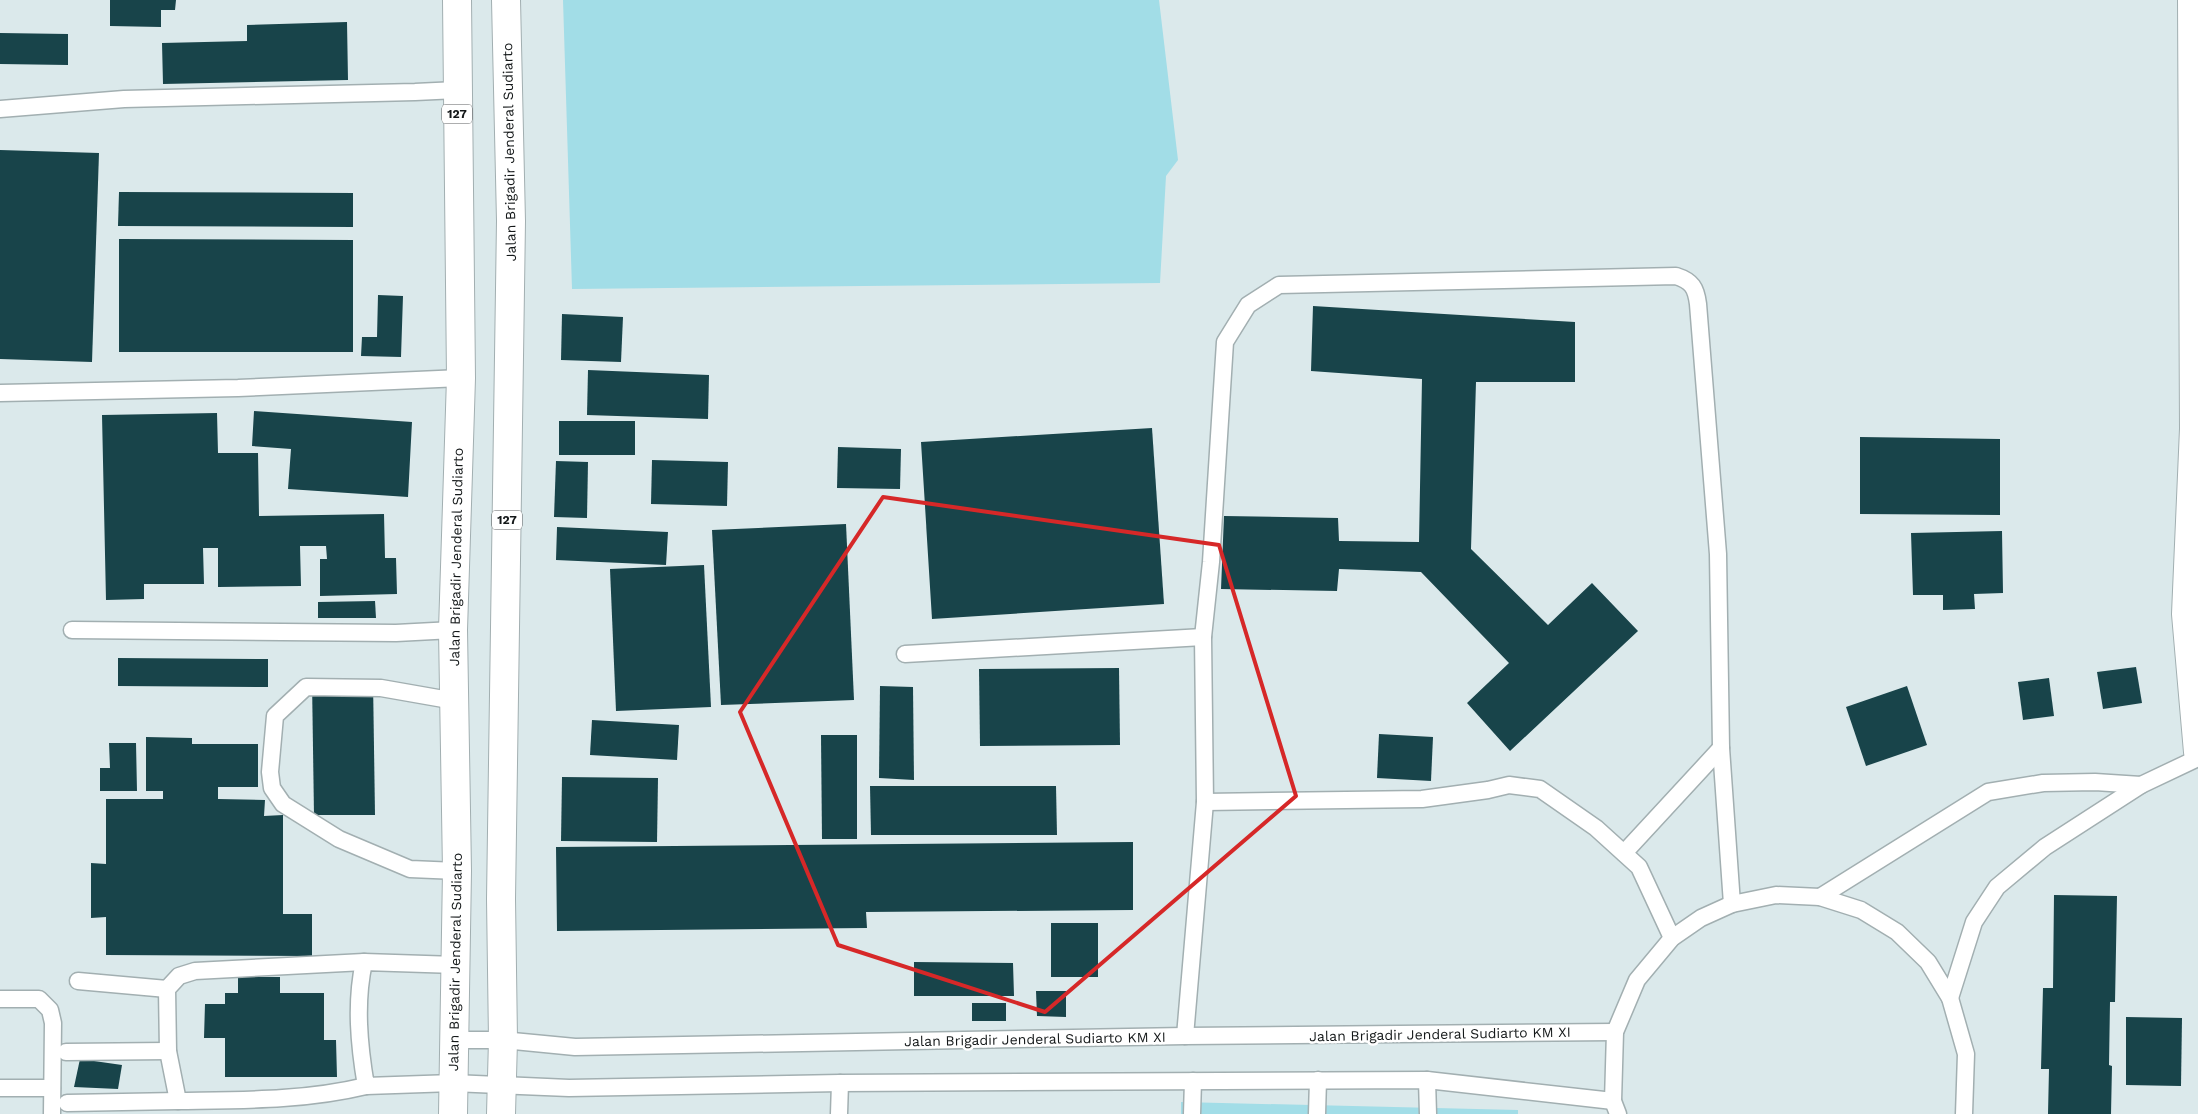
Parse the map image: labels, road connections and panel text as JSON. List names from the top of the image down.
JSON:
{
  "streets": {
    "main road": ["127", "Jalan Brigadir Jenderal Sudiarto"],
    "lane": ["Jalan Brigadir Jenderal Sudiarto KM XI"]
  },
  "crossings": [
    ["Jalan Brigadir Jenderal Sudiarto", "Jalan Brigadir Jenderal Sudiarto KM XI"]
  ]
}
